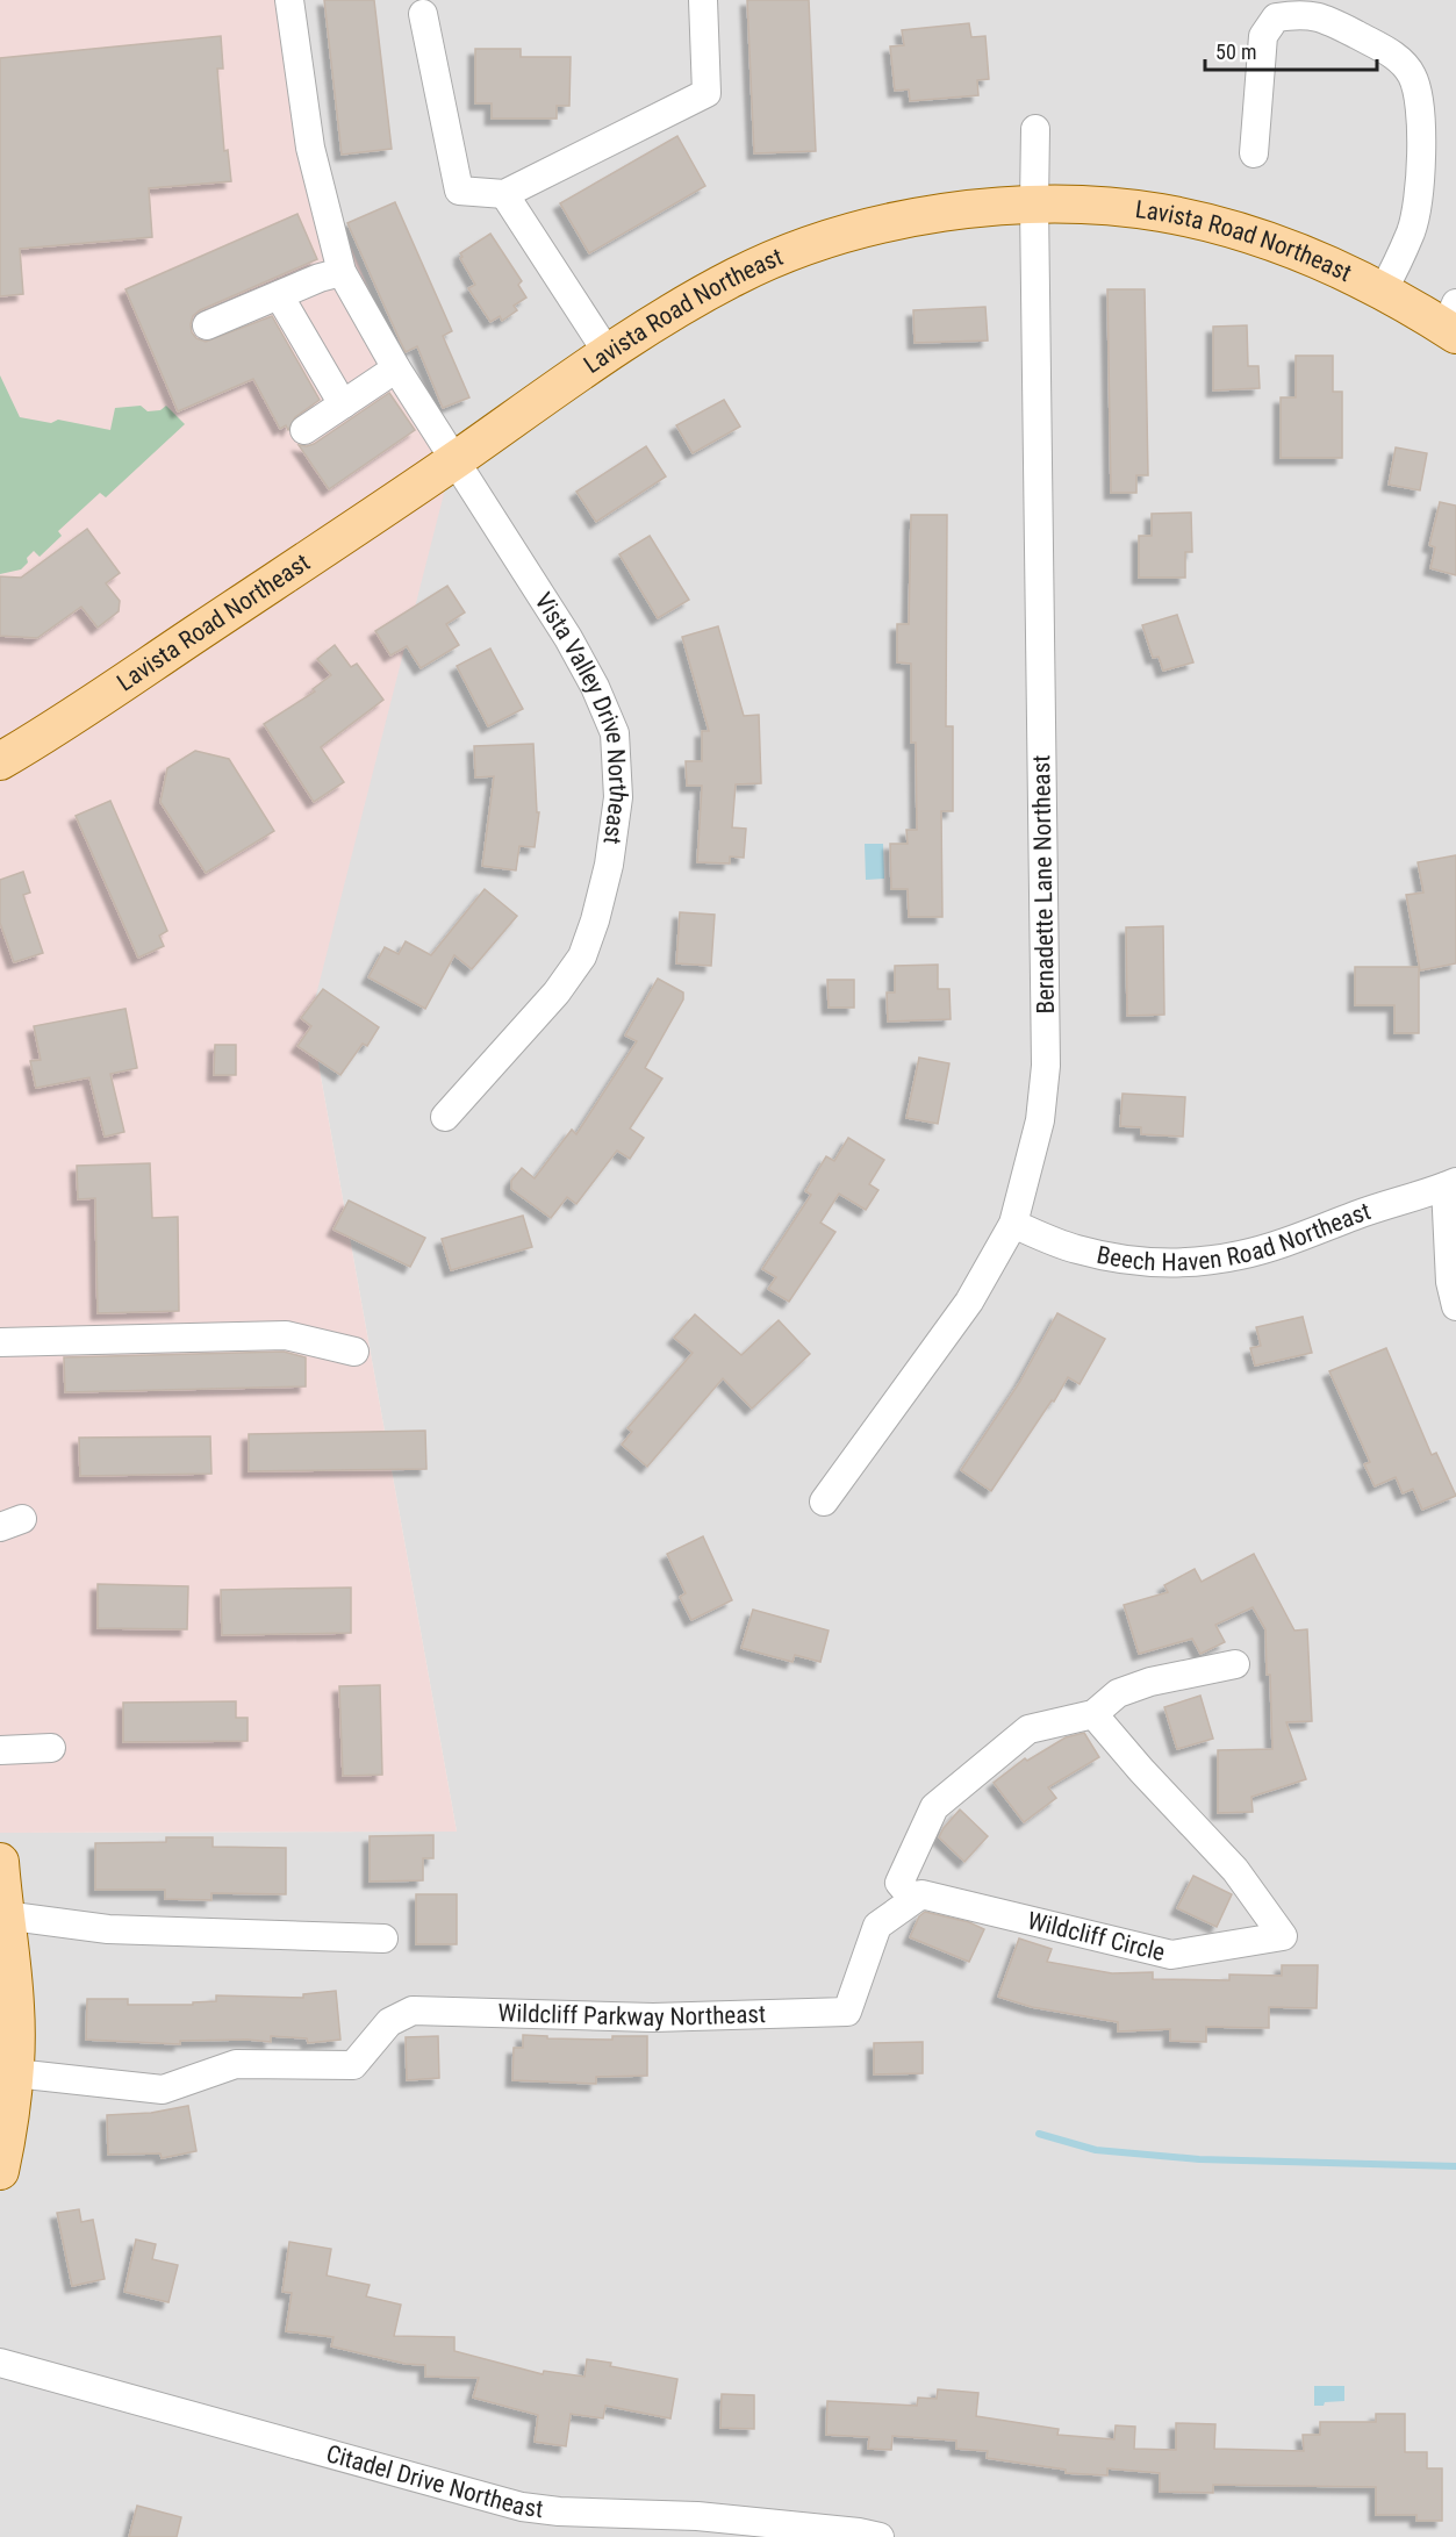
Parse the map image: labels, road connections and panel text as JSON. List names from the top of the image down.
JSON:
{
  "streets": {
    "main road": ["Lavista Road Northeast"],
    "street": [
      "Vista Valley Drive Northeast",
      "Bernadette Lane Northeast",
      "Beech Haven Road Northeast",
      "Wildcliff Circle",
      "Wildcliff Parkway Northeast",
      "Citadel Drive Northeast"
    ]
  },
  "crossings": [
    ["Lavista Road Northeast", "Vista Valley Drive Northeast"],
    ["Lavista Road Northeast", "Bernadette Lane Northeast"],
    ["Bernadette Lane Northeast", "Beech Haven Road Northeast"],
    ["Wildcliff Circle", "Wildcliff Parkway Northeast"]
  ],
  "scale_bar": "50 m"
}
